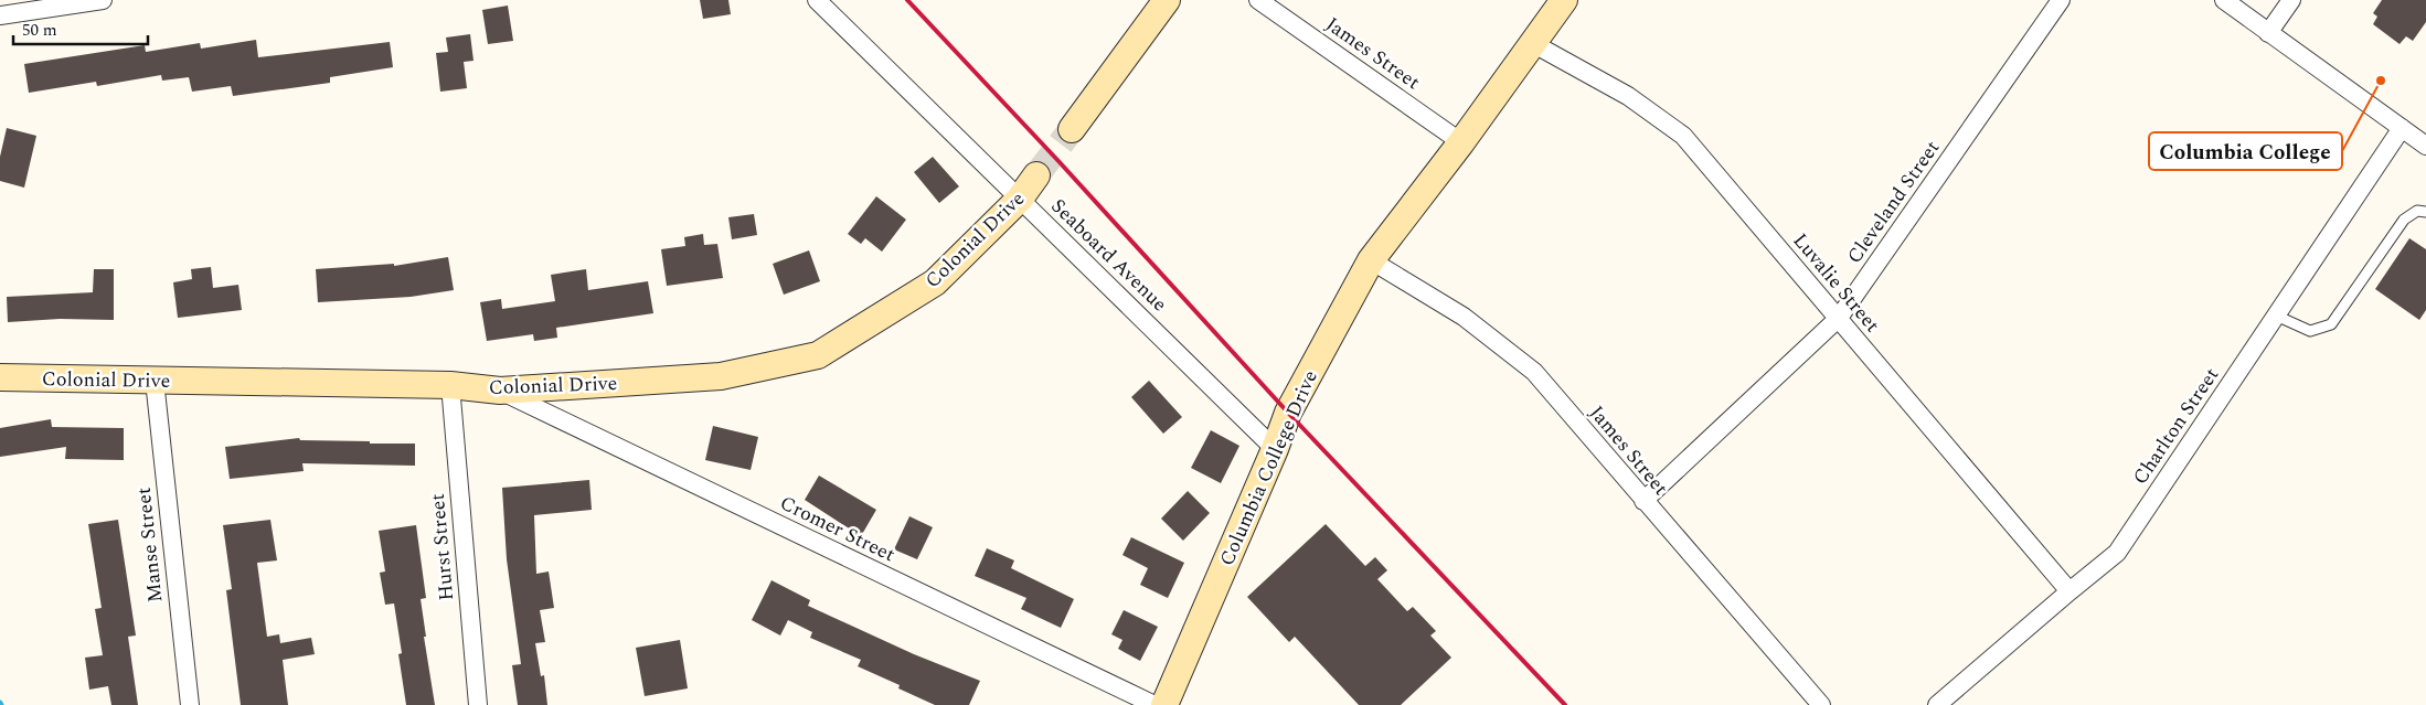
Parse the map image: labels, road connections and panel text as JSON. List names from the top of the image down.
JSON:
{
  "streets": {
    "street": [
      "James Street",
      "Cleveland Street",
      "Colonial Drive",
      "Seaboard Avenue",
      "Luvalie Street",
      "Charlton Street",
      "Columbia College Drive",
      "Cromer Street",
      "Manse Street",
      "Hurst Street"
    ]
  },
  "crossings": [
    ["James Street", "Cleveland Street"],
    ["James Street", "Columbia College Drive"],
    ["Cleveland Street", "Luvalie Street"],
    ["Colonial Drive", "Seaboard Avenue"],
    ["Colonial Drive", "Cromer Street"],
    ["Colonial Drive", "Manse Street"],
    ["Colonial Drive", "Hurst Street"],
    ["Seaboard Avenue", "Columbia College Drive"],
    ["Luvalie Street", "Charlton Street"],
    ["Luvalie Street", "Columbia College Drive"]
  ],
  "places": ["Columbia College"],
  "scale_bar": "50 m"
}
